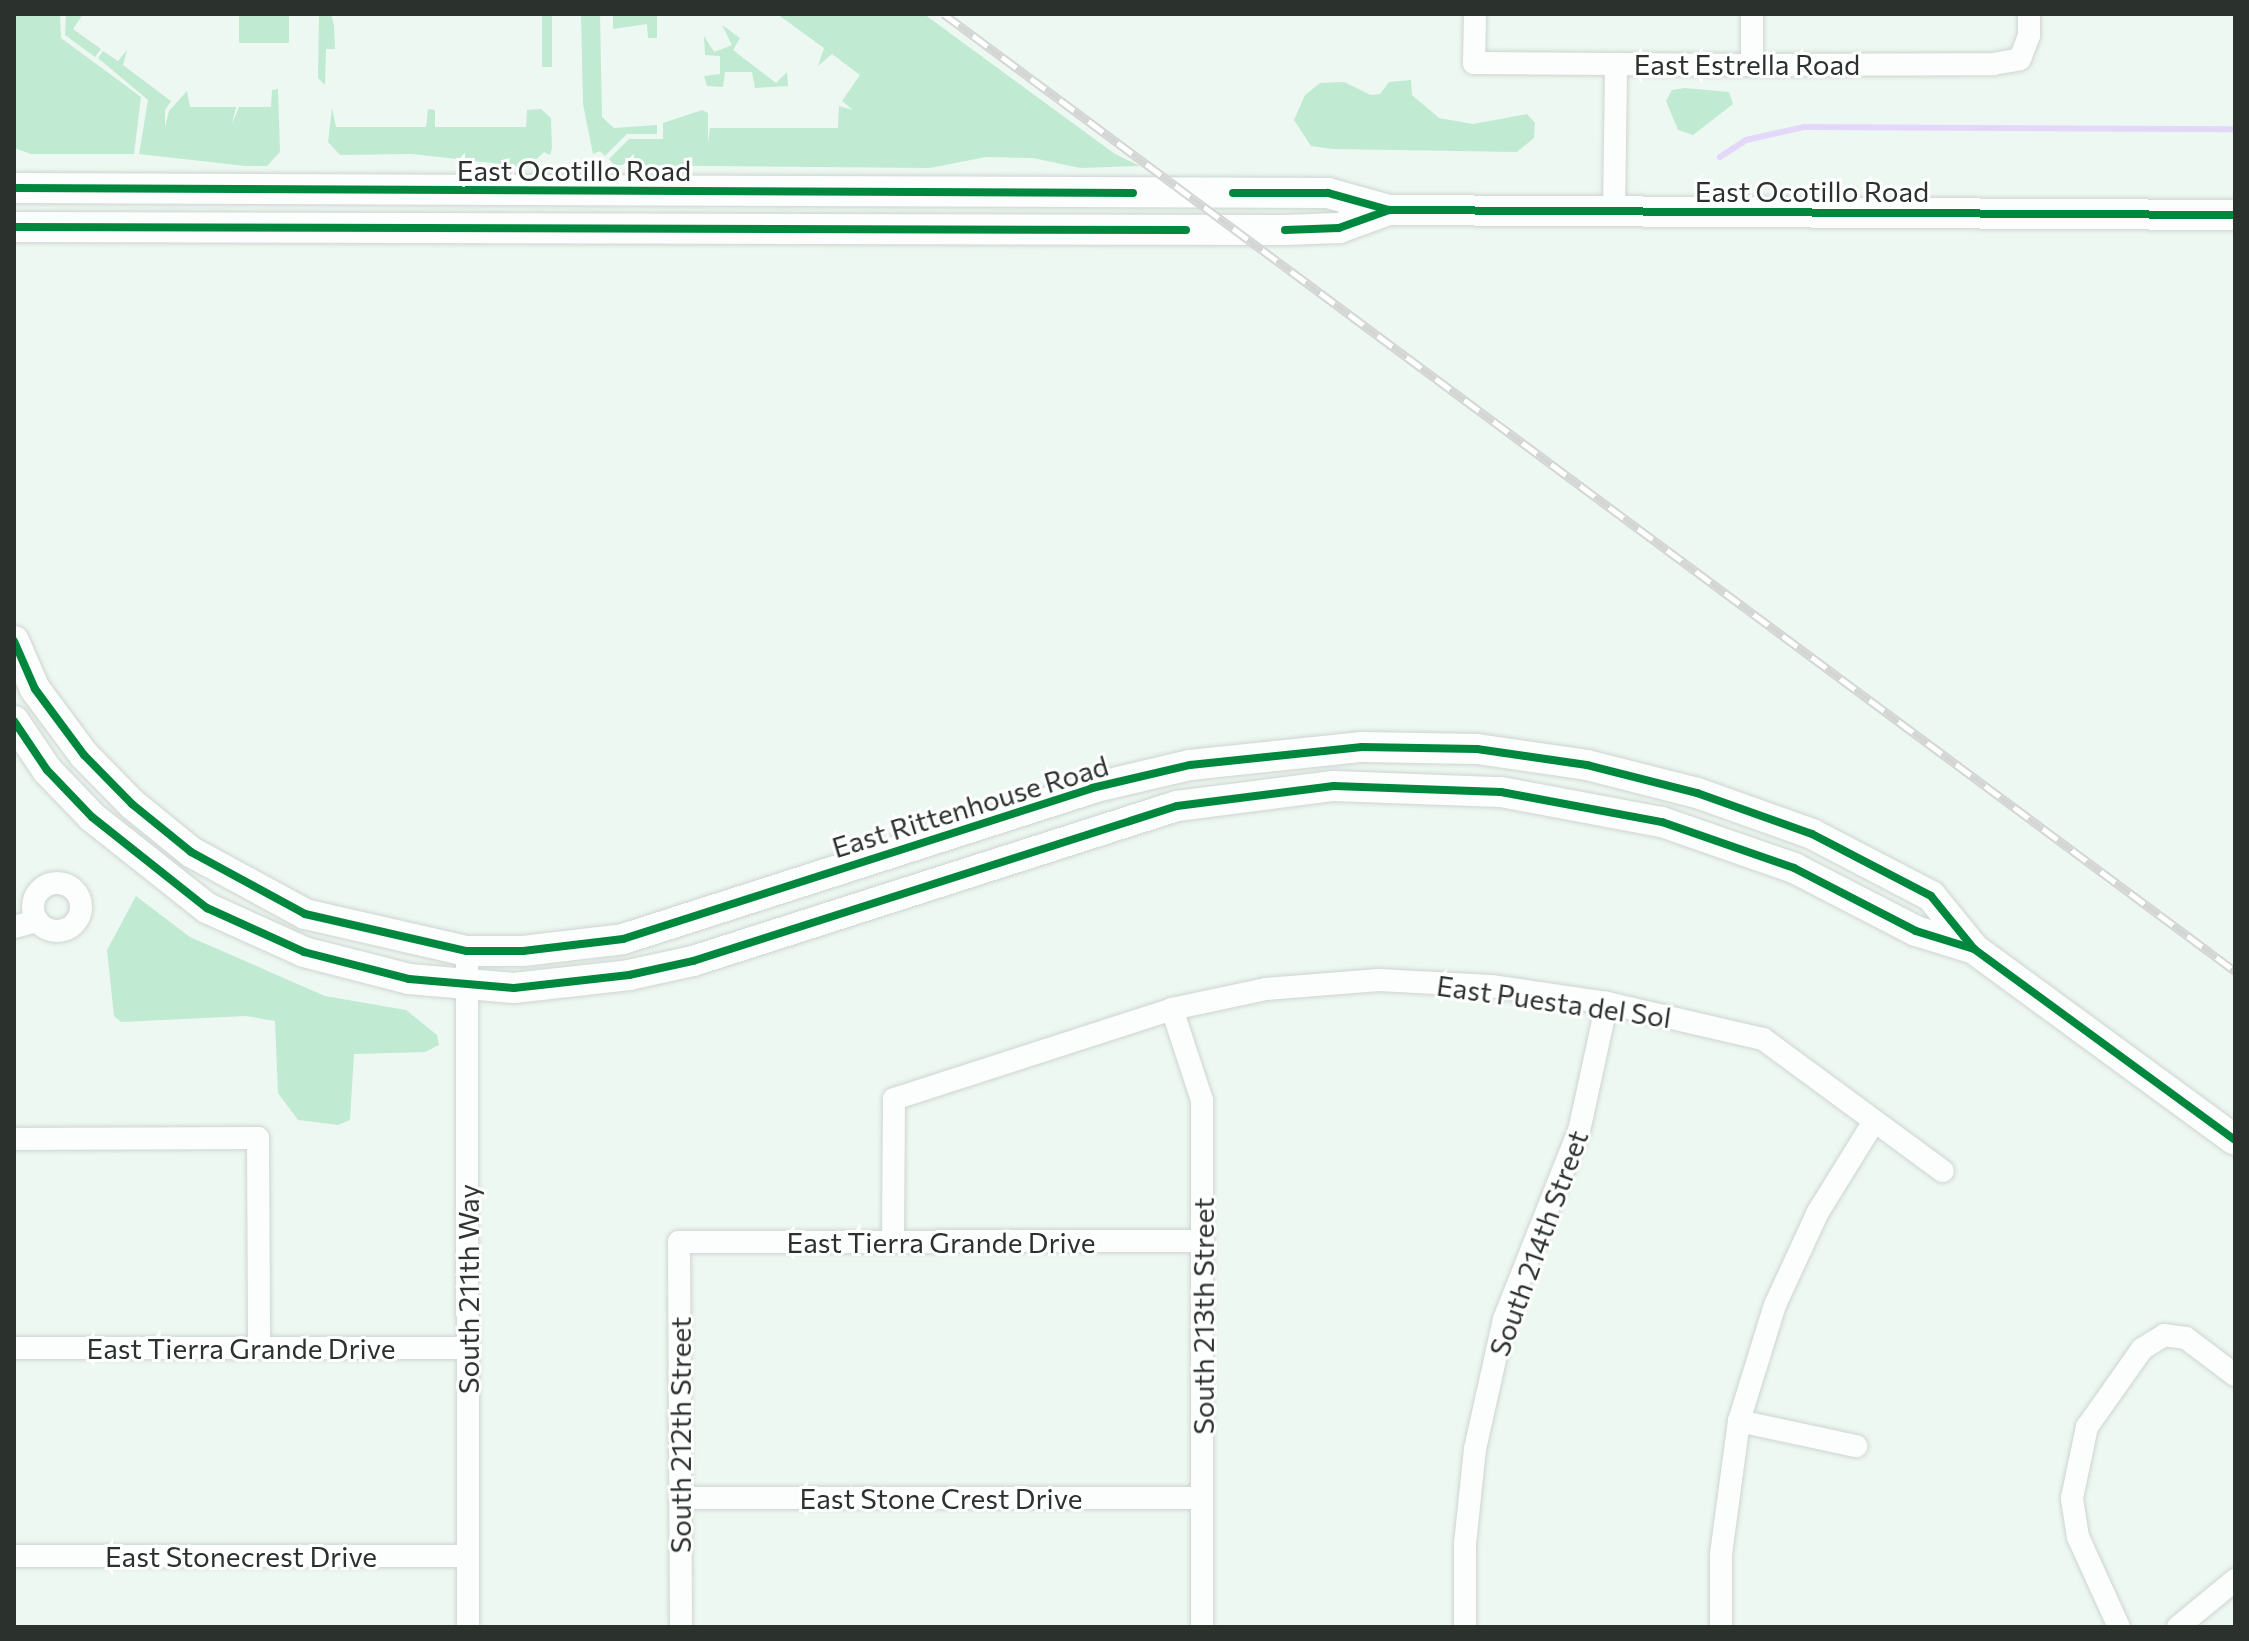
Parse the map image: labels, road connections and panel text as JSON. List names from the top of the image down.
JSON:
{
  "streets": {
    "main road": ["East Ocotillo Road", "East Rittenhouse Road"],
    "street": [
      "East Estrella Road",
      "East Puesta del Sol",
      "East Tierra Grande Drive",
      "South 214th Street",
      "South 211th Way",
      "South 213th Street",
      "South 212th Street",
      "East Stone Crest Drive",
      "East Stonecrest Drive"
    ]
  },
  "crossings": [
    ["East Rittenhouse Road", "South 211th Way"],
    ["East Puesta del Sol", "East Tierra Grande Drive"],
    ["East Puesta del Sol", "South 214th Street"],
    ["East Puesta del Sol", "South 213th Street"],
    ["East Tierra Grande Drive", "South 211th Way"],
    ["East Tierra Grande Drive", "South 213th Street"],
    ["East Tierra Grande Drive", "South 212th Street"],
    ["South 211th Way", "East Stonecrest Drive"],
    ["South 213th Street", "East Stone Crest Drive"],
    ["South 212th Street", "East Stone Crest Drive"]
  ]
}
